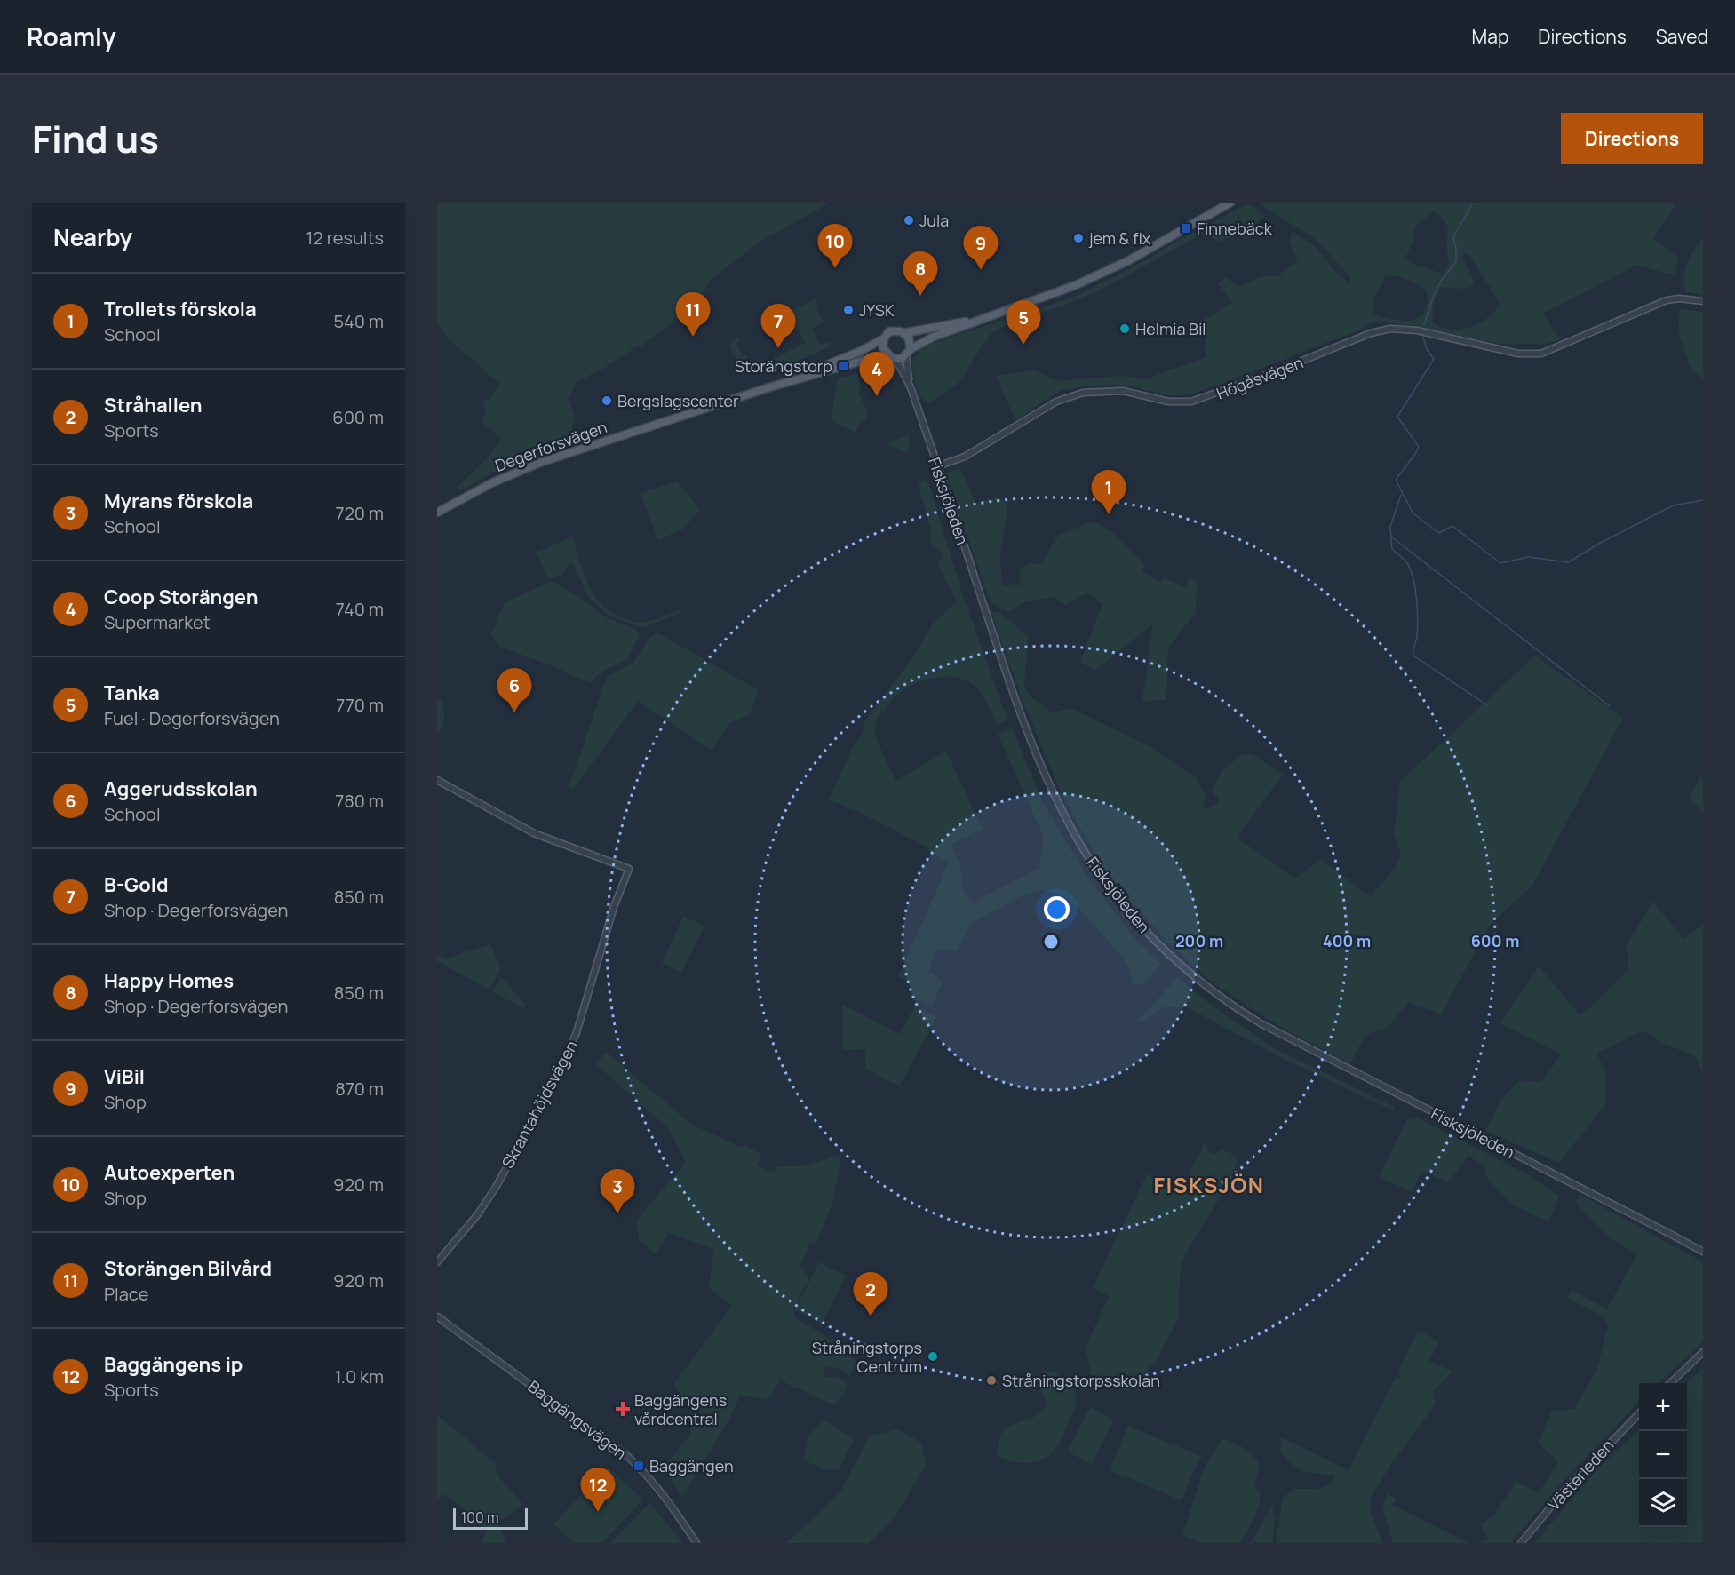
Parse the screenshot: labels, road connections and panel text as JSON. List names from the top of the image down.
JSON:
{
  "streets": {
    "main road": ["Degerforsvägen"],
    "street": [
      "Högåsvägen",
      "Fisksjöleden",
      "Skrantahöjdsvägen",
      "Baggängsvägen",
      "Västerleden"
    ]
  },
  "crossings": [
    ["Högåsvägen", "Fisksjöleden"],
    ["Degerforsvägen", "Fisksjöleden"]
  ],
  "districts": ["FISKSJÖN"],
  "places": {
    "other": [
      "Jula",
      "jem & fix",
      "JYSK",
      "Helmia Bil",
      "Bergslagscenter",
      "Stråningstorps Centrum",
      "Stråningstorpsskolan"
    ],
    "transit": ["Finnebäck", "Storängstorp", "Baggängen"],
    "health": ["Baggängens vårdcentral"]
  },
  "scale_bar": "100 m",
  "page": {
    "header": "Roamly",
    "nav": ["Map", "Directions", "Saved"],
    "title": "Find us",
    "buttons": "Directions",
    "heading": ["Nearby", "12 results"],
    "pins": [
      "10",
      "9",
      "8",
      "11",
      "5",
      "7",
      "4",
      "1",
      "6",
      "3",
      "2",
      "12"
    ],
    "list": [
      {
        "mark": "1",
        "name": "Trollets förskola",
        "note": "School",
        "value": "540 m"
      },
      {
        "mark": "2",
        "name": "Stråhallen",
        "note": "Sports",
        "value": "600 m"
      },
      {
        "mark": "3",
        "name": "Myrans förskola",
        "note": "School",
        "value": "720 m"
      },
      {
        "mark": "4",
        "name": "Coop Storängen",
        "note": "Supermarket",
        "value": "740 m"
      },
      {
        "mark": "5",
        "name": "Tanka",
        "note": "Fuel · Degerforsvägen",
        "value": "770 m"
      },
      {
        "mark": "6",
        "name": "Aggerudsskolan",
        "note": "School",
        "value": "780 m"
      },
      {
        "mark": "7",
        "name": "B-Gold",
        "note": "Shop · Degerforsvägen",
        "value": "850 m"
      },
      {
        "mark": "8",
        "name": "Happy Homes",
        "note": "Shop · Degerforsvägen",
        "value": "850 m"
      },
      {
        "mark": "9",
        "name": "ViBil",
        "note": "Shop",
        "value": "870 m"
      },
      {
        "mark": "10",
        "name": "Autoexperten",
        "note": "Shop",
        "value": "920 m"
      },
      {
        "mark": "11",
        "name": "Storängen Bilvård",
        "note": "Place",
        "value": "920 m"
      },
      {
        "mark": "12",
        "name": "Baggängens ip",
        "note": "Sports",
        "value": "1.0 km"
      }
    ],
    "map_buttons": ["+", "−"],
    "scale": "100 m"
  },
  "rings": ["200 m", "400 m", "600 m"]
}
